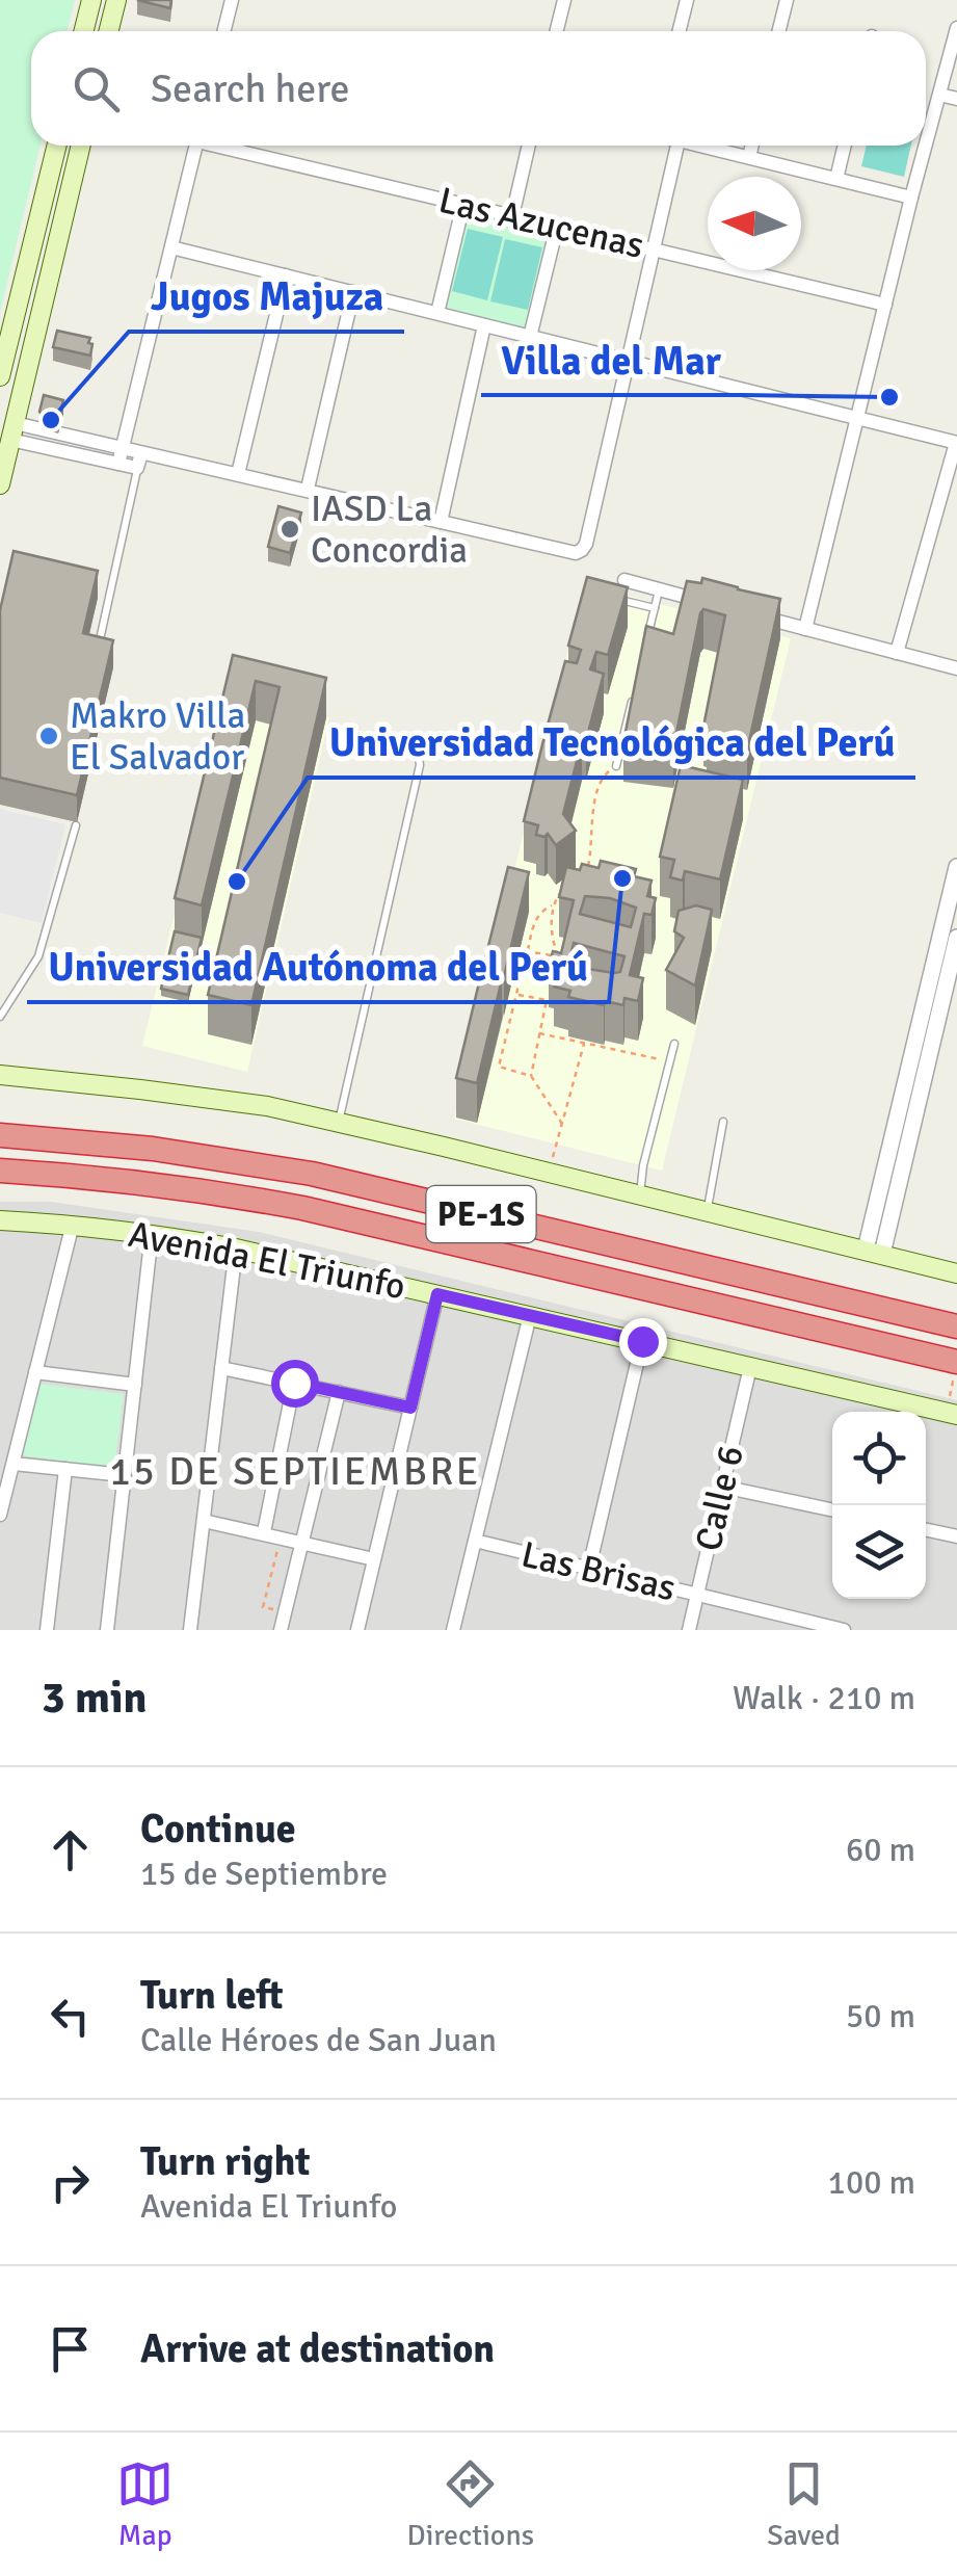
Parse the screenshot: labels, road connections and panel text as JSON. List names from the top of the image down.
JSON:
{
  "streets": {
    "highway": ["PE-1S"],
    "main road": ["Avenida El Triunfo"],
    "street": ["Las Azucenas", "Calle 6", "Las Brisas"]
  },
  "crossings": [
    ["Avenida El Triunfo", "Calle 6"],
    ["Calle 6", "Las Brisas"]
  ],
  "districts": ["15 DE SEPTIEMBRE"],
  "places": [
    "Villa del Mar",
    "Jugos Majuza",
    "IASD La Concordia",
    "Makro Villa El Salvador",
    "Universidad Autónoma del Perú",
    "Universidad Tecnológica del Perú"
  ],
  "north": "left",
  "page": {
    "search": "Search here",
    "heading": ["3 min", "Walk · 210 m"],
    "list": [
      ["Continue", "15 de Septiembre", "60 m"],
      ["Turn left", "Calle Héroes de San Juan", "50 m"],
      ["Turn right", "Avenida El Triunfo", "100 m"],
      "Arrive at destination"
    ],
    "nav": ["Map", "Directions", "Saved"]
  }
}
